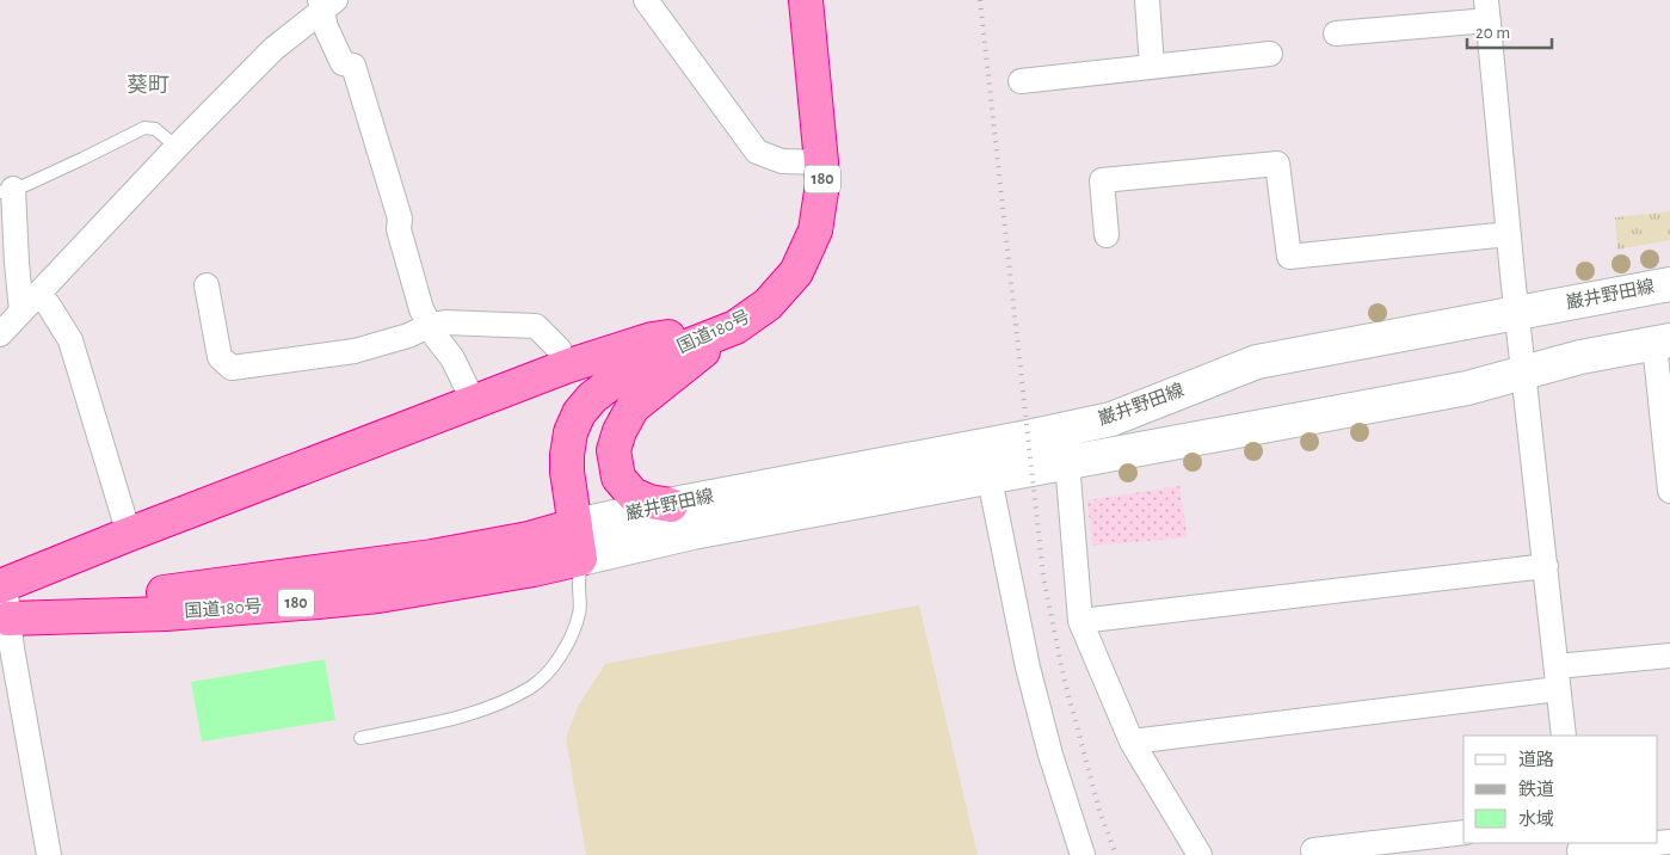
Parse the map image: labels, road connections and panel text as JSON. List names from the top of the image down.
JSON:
{
  "streets": {
    "highway": ["180", "国道180号"],
    "main road": ["巌井野田線"]
  },
  "crossings": [
    ["巌井野田線", "国道180号"]
  ],
  "districts": ["葵町"],
  "legend": ["道路", "鉄道", "水域"],
  "scale_bar": "20 m"
}
